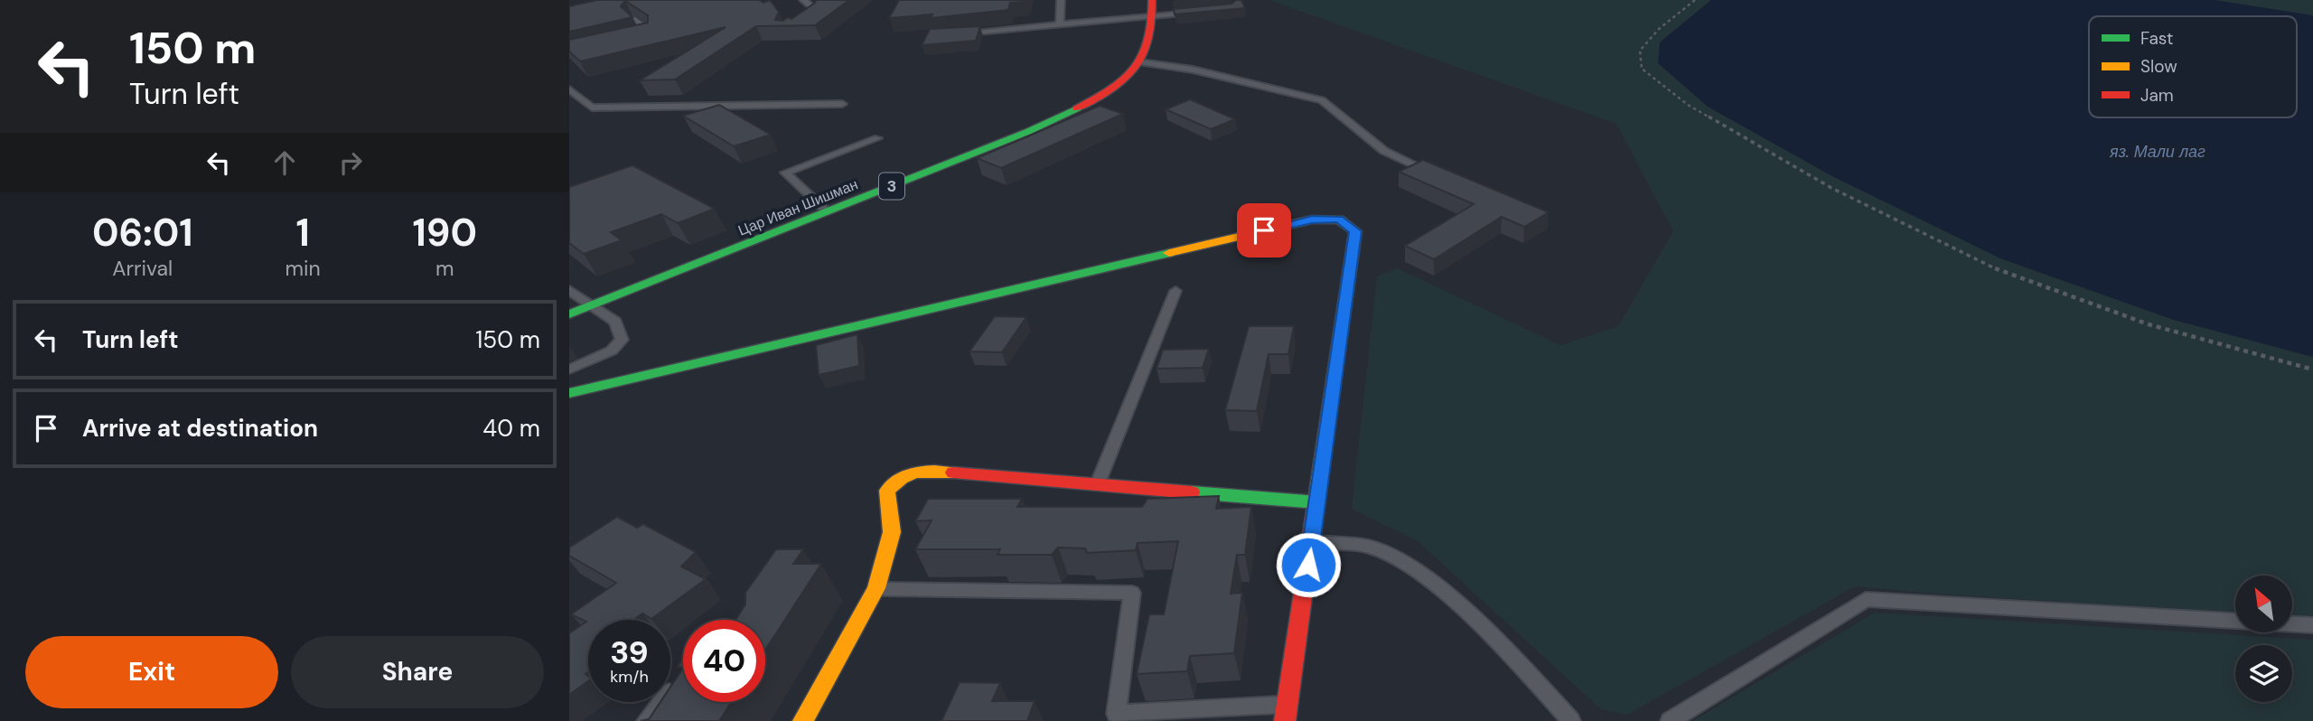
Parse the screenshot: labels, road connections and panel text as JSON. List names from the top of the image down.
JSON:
{
  "streets": {
    "street": ["3", "Цар Иван Шишман"]
  },
  "water": ["яз. Мали лаг"],
  "legend": ["Fast", "Slow", "Jam"],
  "north": "top left",
  "page": {
    "turn": ["150 m", "Turn left"],
    "eta": [
      "06:01",
      "Arrival",
      "1",
      "min",
      "190",
      "m"
    ],
    "list": [
      {
        "name": "Turn left",
        "value": "150 m"
      },
      {
        "name": "Arrive at destination",
        "value": "40 m"
      }
    ],
    "speed": "39 km/h",
    "limit": "40",
    "buttons": ["Exit", "Share"]
  }
}
